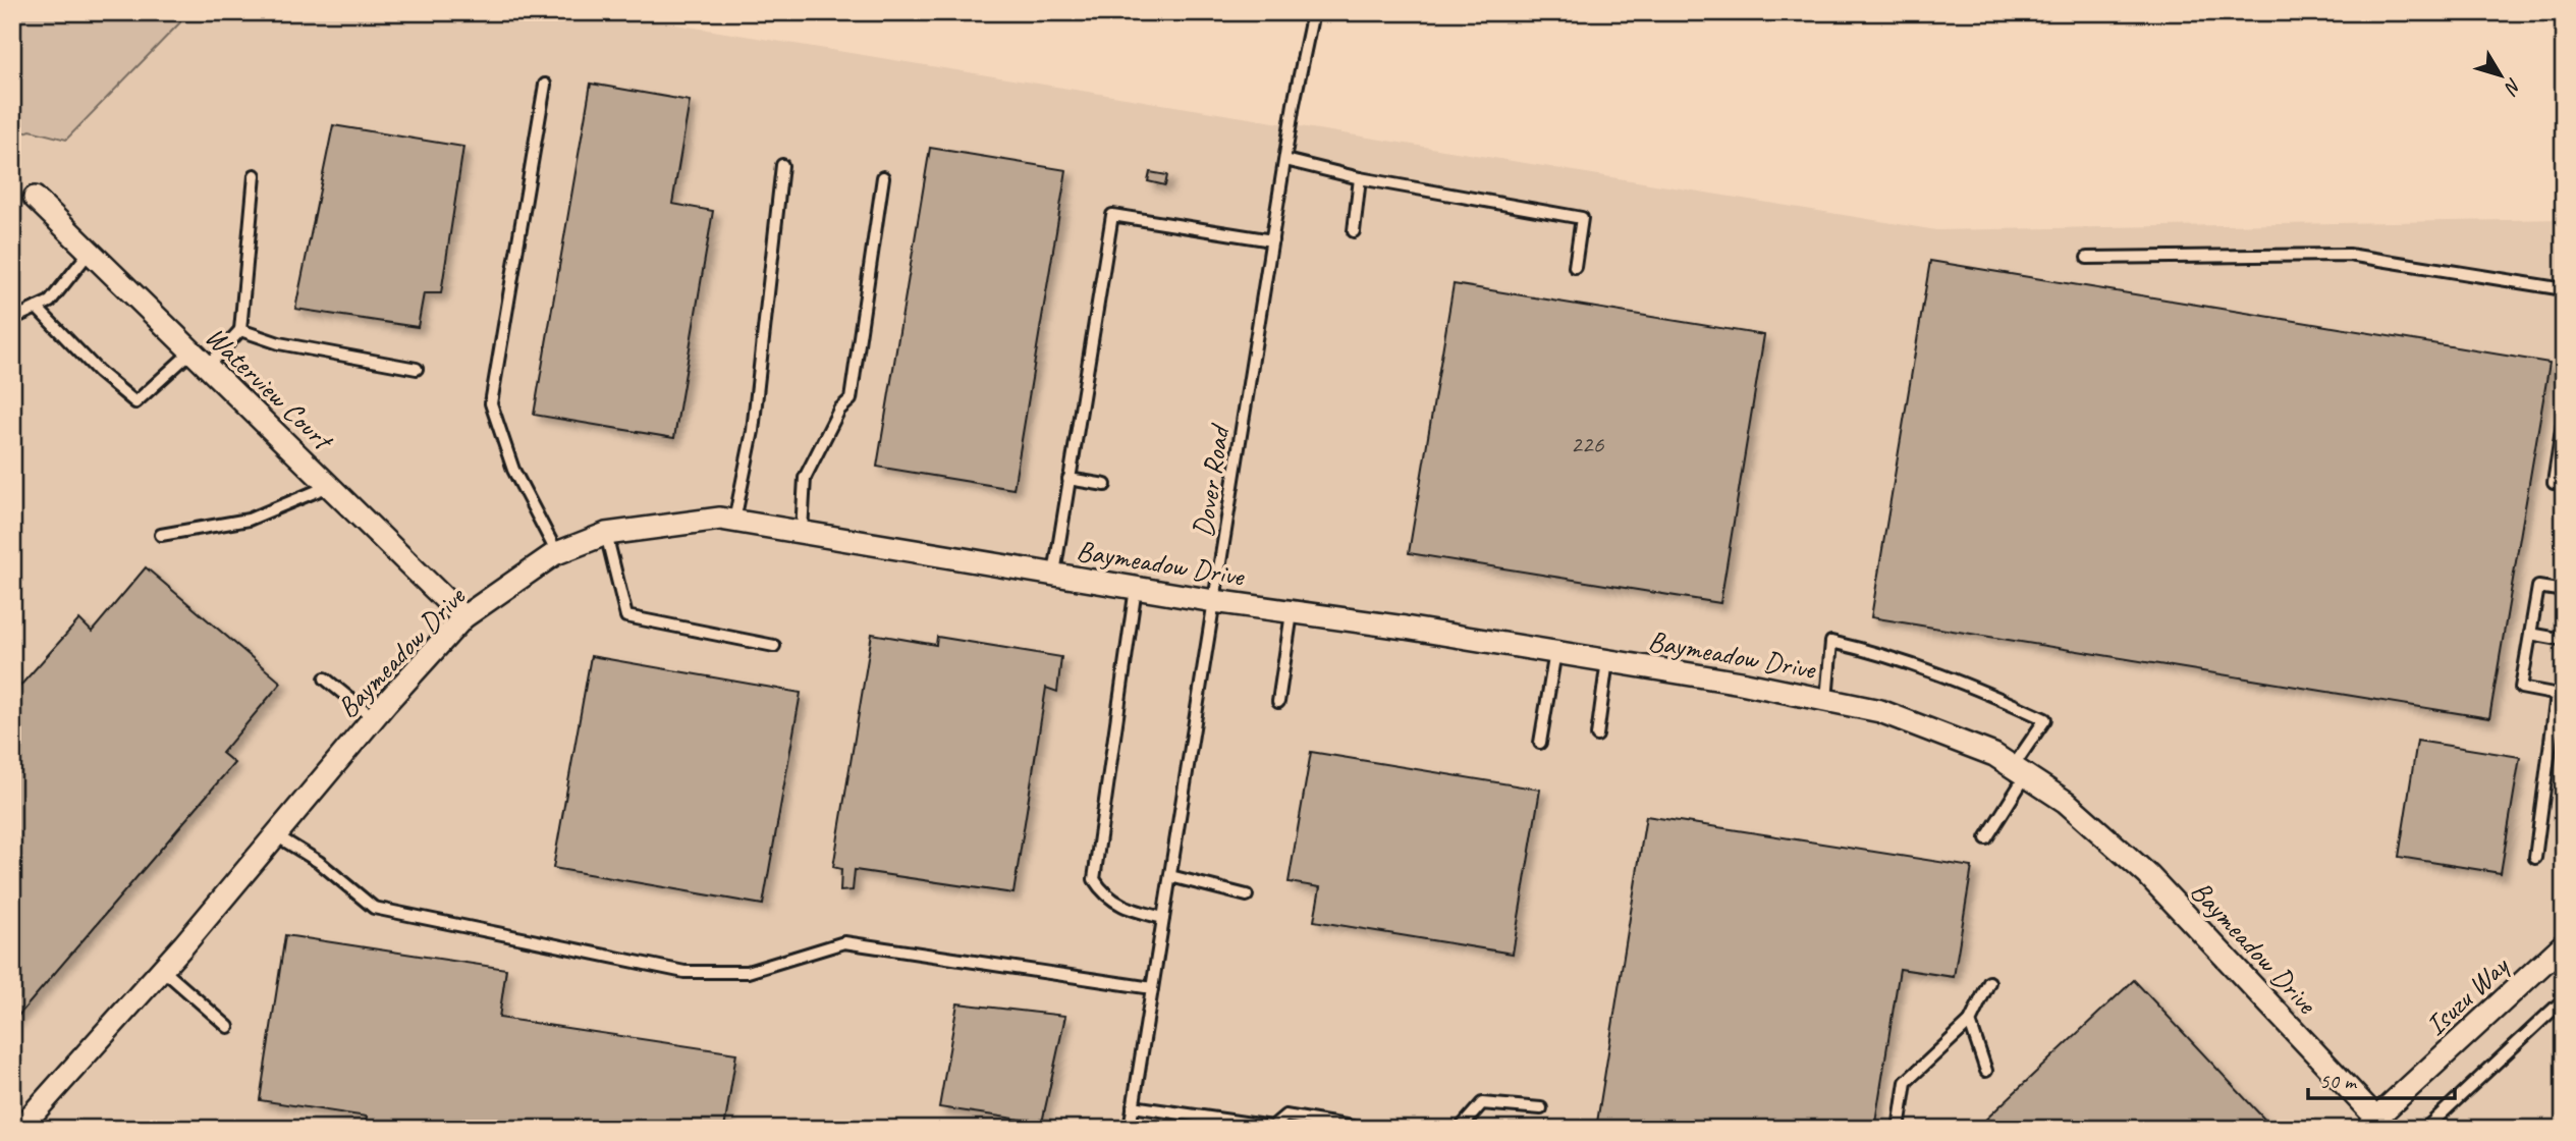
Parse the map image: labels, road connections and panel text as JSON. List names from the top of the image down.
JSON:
{
  "streets": {
    "street": ["Waterview Court", "Baymeadow Drive", "Isuzu Way"],
    "lane": ["Dover Road"]
  },
  "crossings": [
    ["Waterview Court", "Baymeadow Drive"],
    ["Dover Road", "Baymeadow Drive"],
    ["Baymeadow Drive", "Isuzu Way"]
  ],
  "house_numbers": ["226"],
  "scale_bar": "50 m",
  "north": "bottom right"
}
